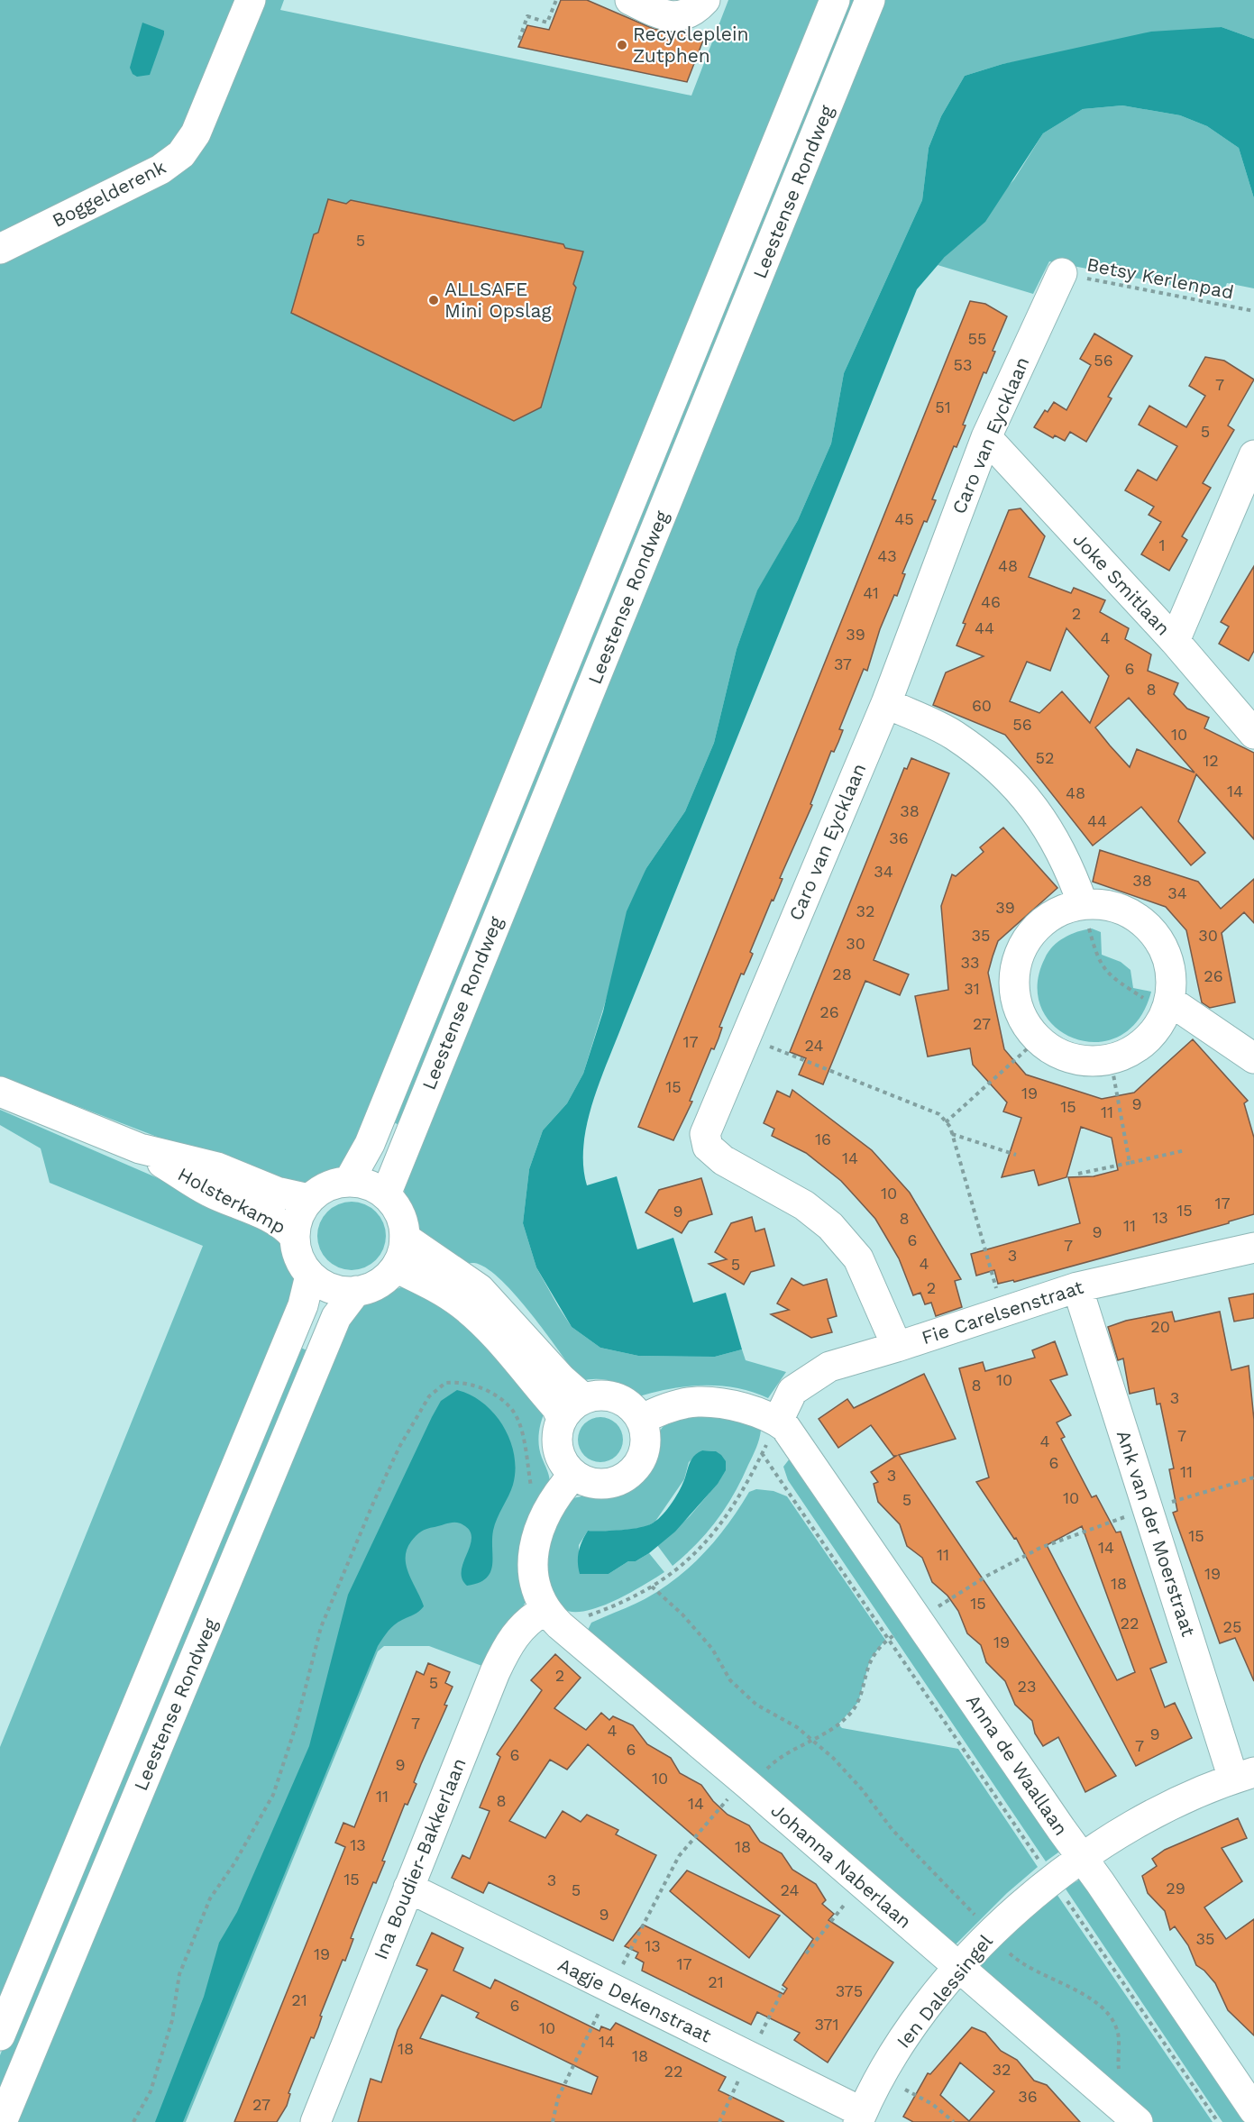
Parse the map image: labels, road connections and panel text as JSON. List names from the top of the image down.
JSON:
{
  "streets": {
    "street": [
      "Leestense Rondweg",
      "Boggelderenk",
      "Caro van Eycklaan",
      "Joke Smitlaan",
      "Holsterkamp",
      "Fie Carelsenstraat",
      "Ank van der Moerstraat",
      "Anna de Waallaan",
      "Ina Boudier-Bakkerlaan",
      "Johanna Naberlaan",
      "Ien Dalessingel",
      "Aagje Dekenstraat"
    ],
    "path": ["Betsy Kerlenpad"]
  },
  "crossings": [
    ["Leestense Rondweg", "Holsterkamp"],
    ["Betsy Kerlenpad", "Caro van Eycklaan"],
    ["Caro van Eycklaan", "Joke Smitlaan"],
    ["Caro van Eycklaan", "Fie Carelsenstraat"],
    ["Fie Carelsenstraat", "Ank van der Moerstraat"],
    ["Fie Carelsenstraat", "Anna de Waallaan"],
    ["Ank van der Moerstraat", "Ien Dalessingel"],
    ["Anna de Waallaan", "Ien Dalessingel"],
    ["Ina Boudier-Bakkerlaan", "Johanna Naberlaan"],
    ["Ina Boudier-Bakkerlaan", "Aagje Dekenstraat"],
    ["Johanna Naberlaan", "Ien Dalessingel"],
    ["Ien Dalessingel", "Aagje Dekenstraat"]
  ],
  "places": ["Recycleplein Zutphen", "ALLSAFE Mini Opslag"],
  "house_numbers": [
    "5",
    "55",
    "56",
    "53",
    "7",
    "51",
    "5",
    "45",
    "1",
    "43",
    "48",
    "41",
    "46",
    "2",
    "44",
    "39",
    "4",
    "37",
    "6",
    "8",
    "60",
    "56",
    "10",
    "52",
    "12",
    "14",
    "48",
    "38",
    "44",
    "36",
    "34",
    "38",
    "34",
    "39",
    "32",
    "35",
    "30",
    "30",
    "33",
    "28",
    "26",
    "31",
    "26",
    "27",
    "17",
    "24",
    "15",
    "19",
    "9",
    "15",
    "11",
    "16",
    "14",
    "10",
    "17",
    "15",
    "9",
    "13",
    "8",
    "11",
    "9",
    "6",
    "7",
    "3",
    "4",
    "5",
    "2",
    "20",
    "10",
    "8",
    "3",
    "7",
    "4",
    "6",
    "11",
    "3",
    "10",
    "5",
    "15",
    "14",
    "11",
    "19",
    "18",
    "15",
    "22",
    "25",
    "19",
    "2",
    "5",
    "23",
    "7",
    "4",
    "9",
    "7",
    "6",
    "6",
    "9",
    "10",
    "11",
    "8",
    "14",
    "13",
    "18",
    "15",
    "3",
    "29",
    "5",
    "24",
    "9",
    "35",
    "13",
    "19",
    "17",
    "21",
    "375",
    "21",
    "6",
    "371",
    "10",
    "14",
    "18",
    "18",
    "32",
    "22",
    "36",
    "27"
  ]
}
